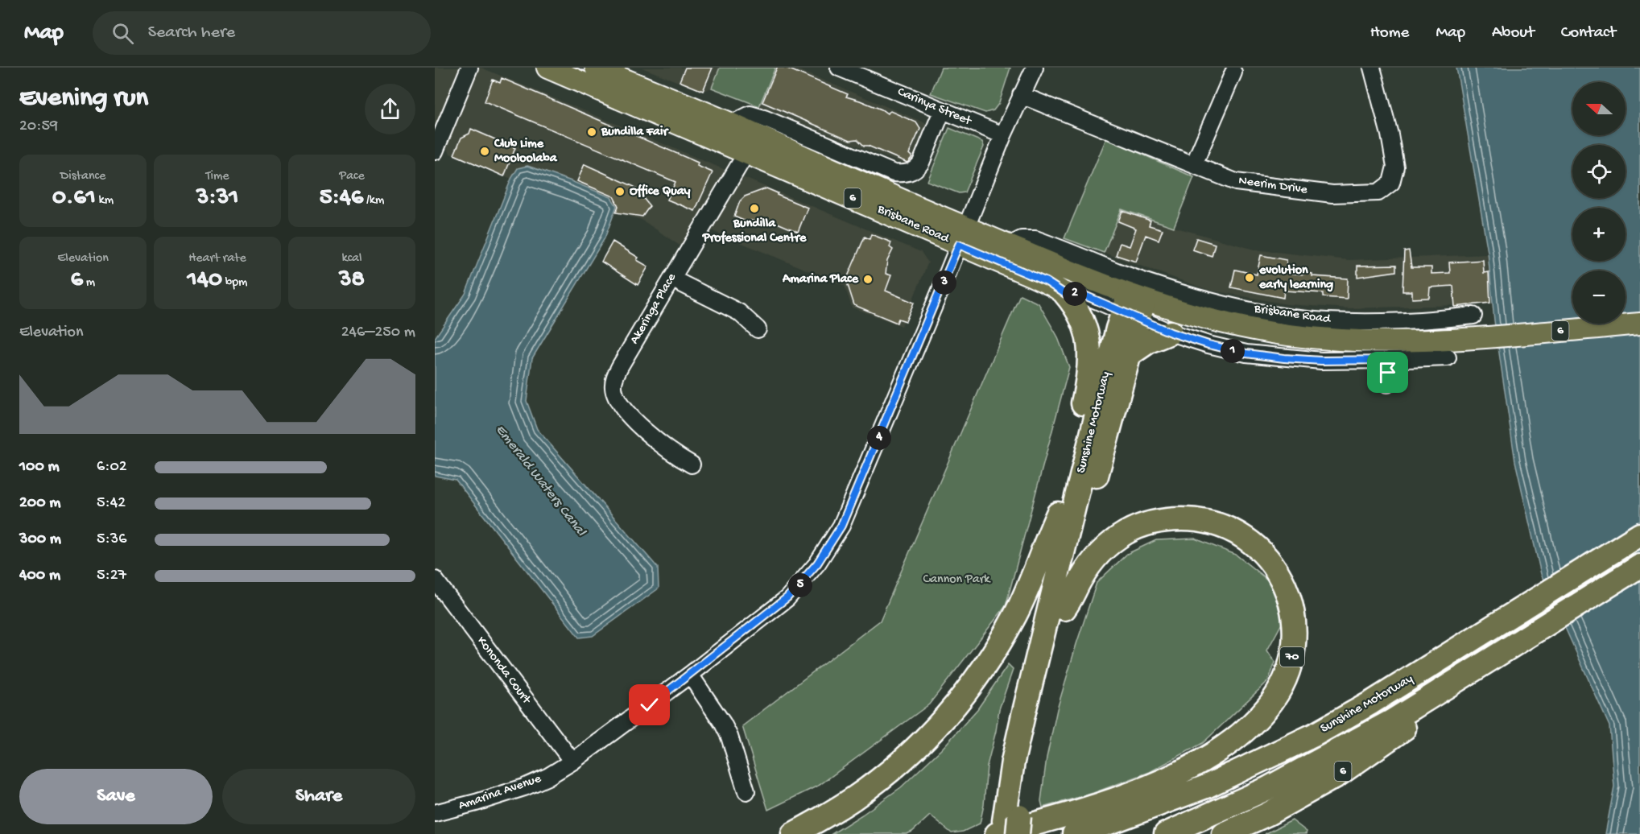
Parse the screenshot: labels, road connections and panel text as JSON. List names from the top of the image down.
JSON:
{
  "streets": {
    "highway": ["6", "Sunshine Motorway", "70"],
    "main road": ["Brisbane Road"],
    "street": [
      "Carinya Street",
      "Neerim Drive",
      "Akeringa Place",
      "Kononda Court",
      "Amarina Avenue"
    ]
  },
  "crossings": [
    ["6", "Brisbane Road"],
    ["6", "Sunshine Motorway"],
    ["Brisbane Road", "Akeringa Place"],
    ["Brisbane Road", "Sunshine Motorway"],
    ["Brisbane Road", "Amarina Avenue"],
    ["Sunshine Motorway", "70"],
    ["Kononda Court", "Amarina Avenue"]
  ],
  "water": ["Emerald Waters Canal"],
  "parks": ["Cannon Park"],
  "places": [
    "Bundilla Fair",
    "Club Lime Mooloolaba",
    "Office Quay",
    "Bundilla Professional Centre",
    "evolution early learning",
    "Amarina Place"
  ],
  "north": "left",
  "page": {
    "header": "Map",
    "search": "Search here",
    "nav": [
      "Home",
      "Map",
      "About",
      "Contact"
    ],
    "heading": ["Evening run", "20:59"],
    "map_buttons": ["+", "−"],
    "stats": [
      ["Distance", "0.61 km"],
      ["Time", "3:31"],
      ["Pace", "5:46 /km"],
      ["Elevation", "6 m"],
      ["Heart rate", "140 bpm"],
      ["kcal", "38"]
    ],
    "pins": [
      "3",
      "2",
      "1",
      "4",
      "5"
    ],
    "chart": ["Elevation", "246–250 m"],
    "list": [
      {
        "name": "100 m",
        "note": "6:02"
      },
      {
        "name": "200 m",
        "note": "5:42"
      },
      {
        "name": "300 m",
        "note": "5:36"
      },
      {
        "name": "400 m",
        "note": "5:27"
      }
    ],
    "buttons": ["Save", "Share"]
  }
}
